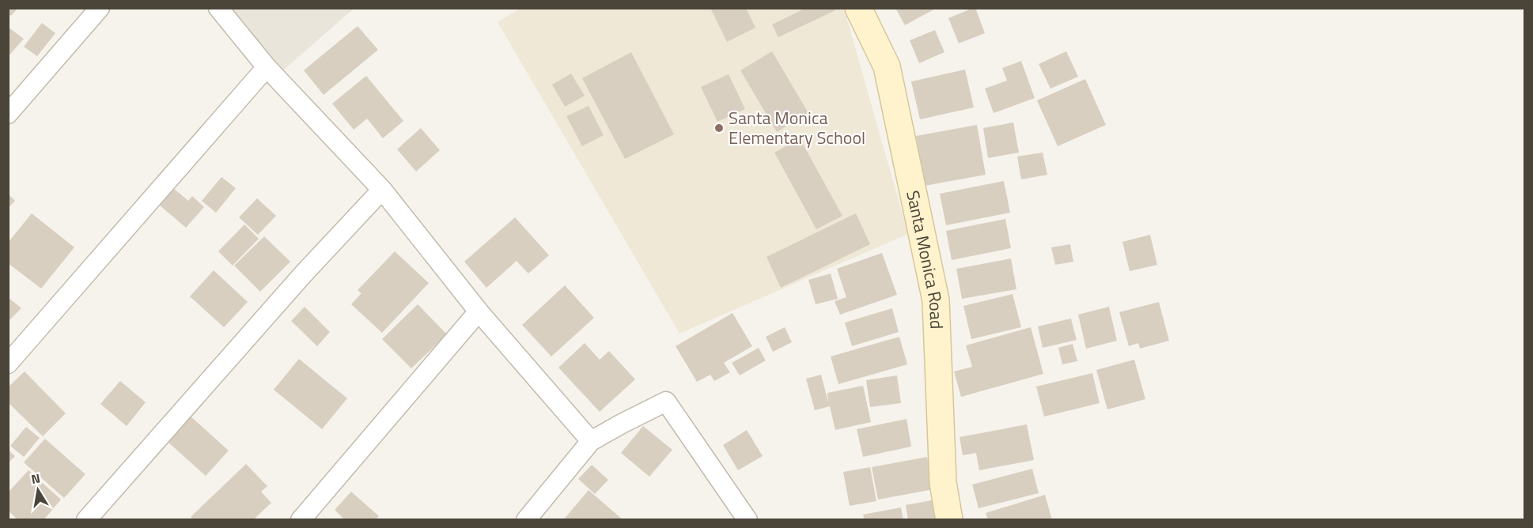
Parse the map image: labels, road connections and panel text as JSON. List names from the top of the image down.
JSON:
{
  "streets": {
    "street": ["Santa Monica Road"]
  },
  "places": ["Santa Monica Elementary School"],
  "north": "top"
}
